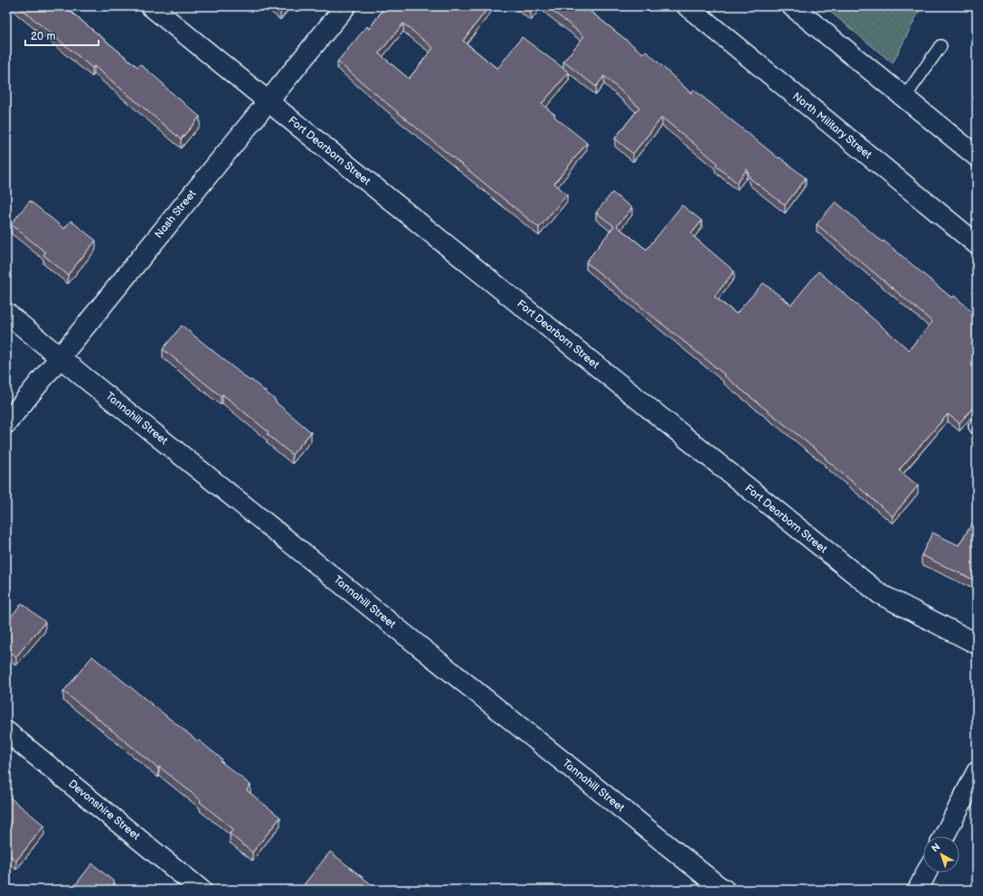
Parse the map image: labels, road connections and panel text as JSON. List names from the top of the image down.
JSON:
{
  "streets": {
    "street": [
      "North Military Street",
      "Fort Dearborn Street",
      "Nash Street",
      "Tannahill Street",
      "Devonshire Street"
    ]
  },
  "crossings": [
    ["Fort Dearborn Street", "Nash Street"],
    ["Nash Street", "Tannahill Street"]
  ],
  "scale_bar": "20 m",
  "north": "top left"
}
